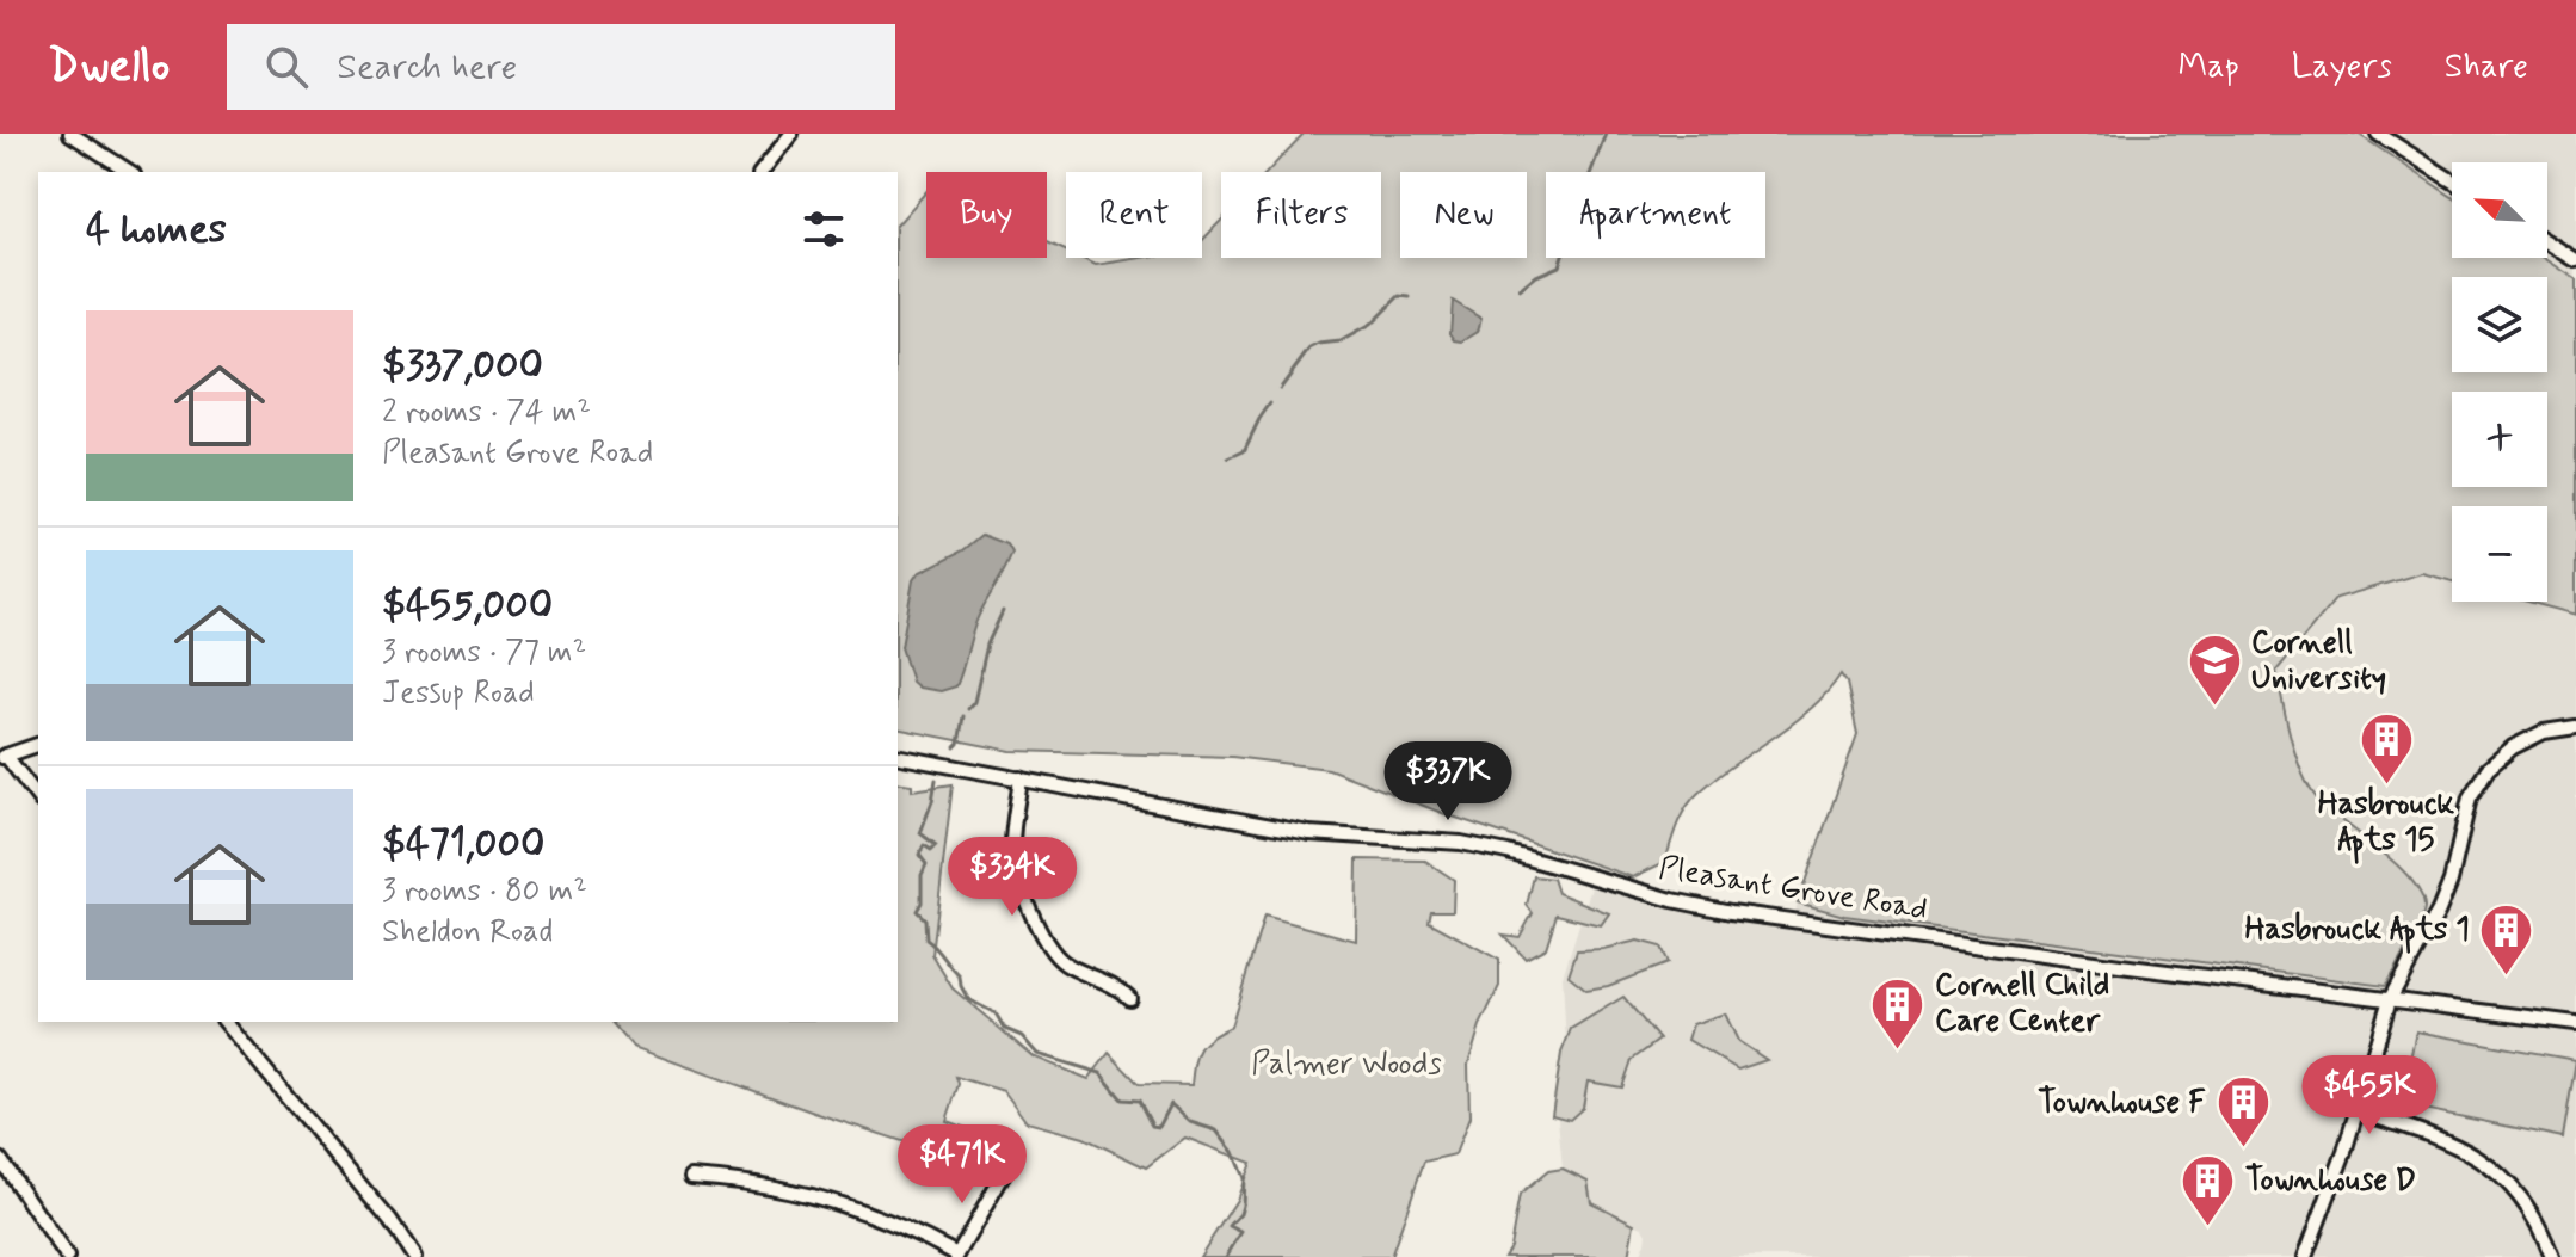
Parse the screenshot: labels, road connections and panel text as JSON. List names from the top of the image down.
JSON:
{
  "streets": {
    "street": ["Pleasant Grove Road"]
  },
  "parks": ["Palmer Woods"],
  "places": {
    "school or university": ["Cornell University"],
    "building": [
      "Hasbrouck Apts 15",
      "Hasbrouck Apts 1",
      "Cornell Child Care Center",
      "Townhouse F",
      "Townhouse D"
    ]
  },
  "north": "top left",
  "page": {
    "header": "Dwello",
    "search": "Search here",
    "nav": ["Map", "Layers", "Share"],
    "map_buttons": ["+", "−"],
    "chip": [
      "Buy",
      "Rent",
      "Filters",
      "New",
      "Apartment"
    ],
    "heading": "4 homes",
    "list": [
      {
        "name": "$337,000",
        "note": "2 rooms · 74 m² · Pleasant Grove Road"
      },
      {
        "name": "$455,000",
        "note": "3 rooms · 77 m² · Jessup Road"
      },
      {
        "name": "$471,000",
        "note": "3 rooms · 80 m² · Sheldon Road"
      }
    ],
    "price": [
      "$337K",
      "$334K",
      "$455K",
      "$471K"
    ]
  }
}
